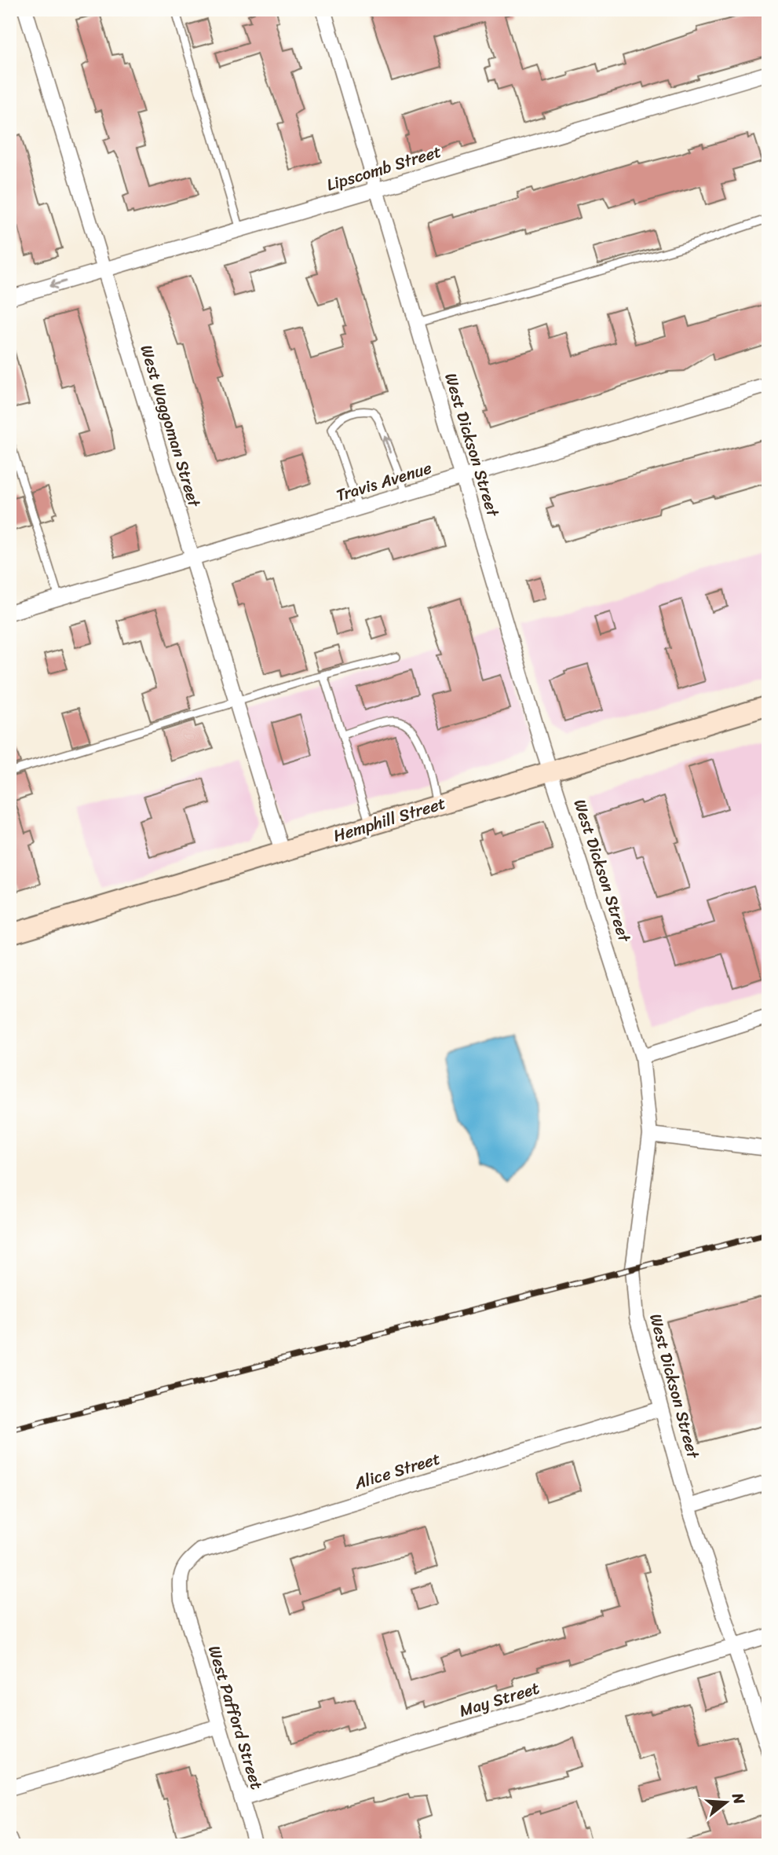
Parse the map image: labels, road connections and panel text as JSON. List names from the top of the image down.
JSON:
{
  "streets": {
    "main road": ["Hemphill Street"],
    "street": [
      "Lipscomb Street",
      "West Waggoman Street",
      "West Dickson Street",
      "Travis Avenue",
      "Alice Street",
      "May Street",
      "West Pafford Street"
    ]
  },
  "crossings": [
    ["Lipscomb Street", "West Waggoman Street"],
    ["Lipscomb Street", "West Dickson Street"],
    ["West Waggoman Street", "Travis Avenue"],
    ["West Waggoman Street", "Hemphill Street"],
    ["West Dickson Street", "Travis Avenue"],
    ["West Dickson Street", "Hemphill Street"],
    ["West Dickson Street", "Alice Street"],
    ["West Dickson Street", "May Street"],
    ["Alice Street", "West Pafford Street"],
    ["May Street", "West Pafford Street"]
  ],
  "north": "right"
}
